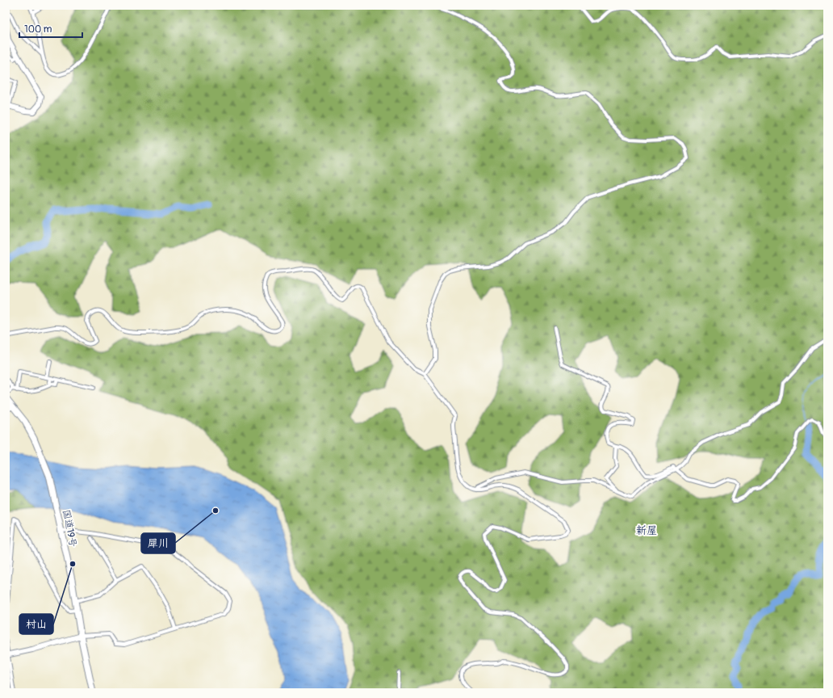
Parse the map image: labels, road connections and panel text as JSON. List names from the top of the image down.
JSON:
{
  "streets": {
    "highway": ["国道19号"]
  },
  "districts": ["新屋"],
  "places": ["犀川", "村山"],
  "scale_bar": "100 m"
}
